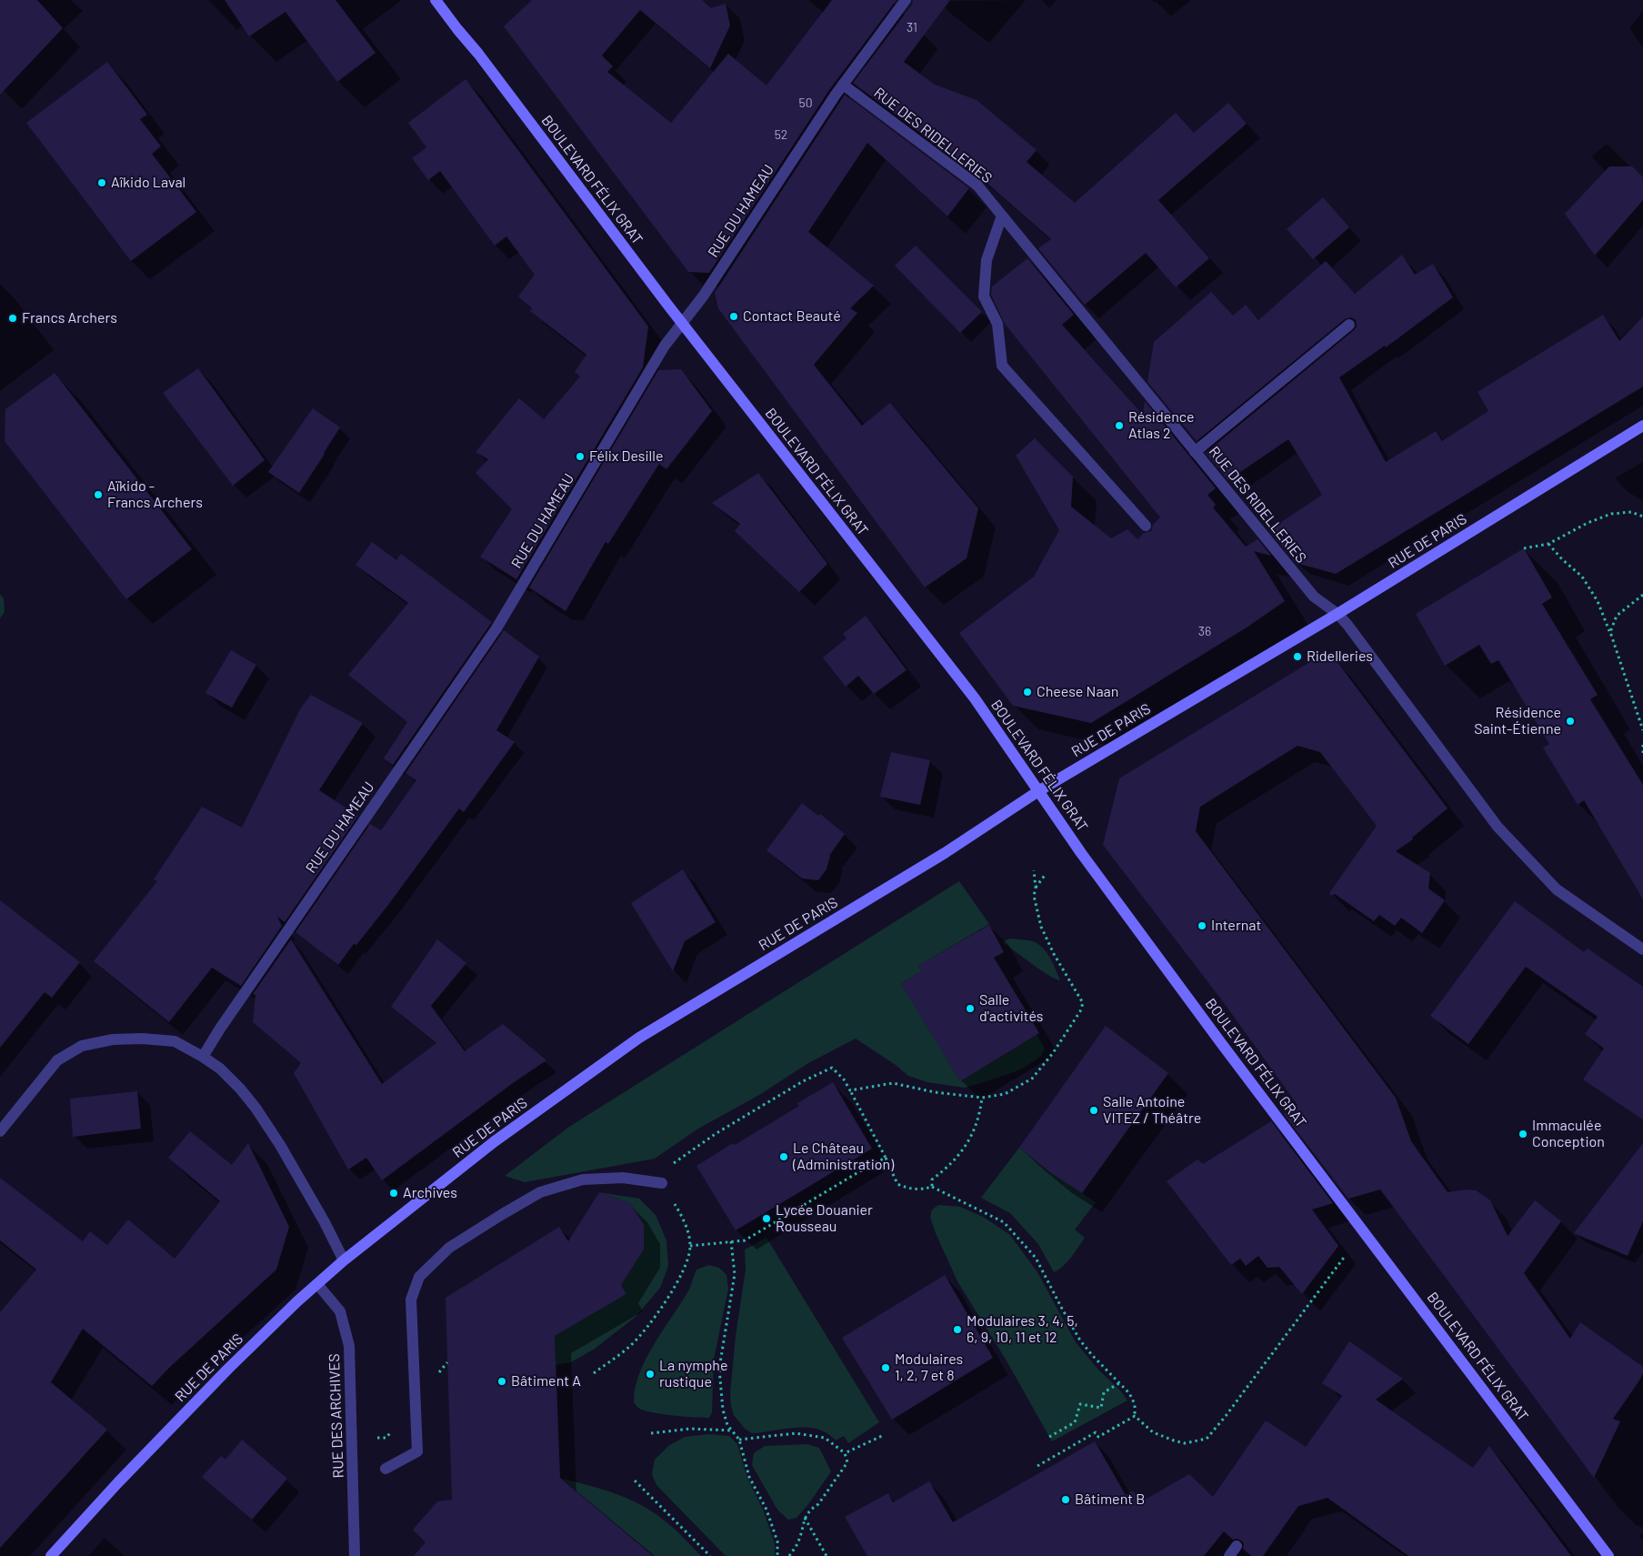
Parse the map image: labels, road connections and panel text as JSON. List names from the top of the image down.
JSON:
{
  "streets": {
    "main road": ["BOULEVARD FÉLIX GRAT", "RUE DE PARIS"],
    "street": ["RUE DES RIDELLERIES", "RUE DU HAMEAU", "RUE DES ARCHIVES"]
  },
  "crossings": [
    ["RUE DES RIDELLERIES", "RUE DU HAMEAU"],
    ["RUE DES RIDELLERIES", "RUE DE PARIS"],
    ["BOULEVARD FÉLIX GRAT", "RUE DU HAMEAU"],
    ["BOULEVARD FÉLIX GRAT", "RUE DE PARIS"],
    ["RUE DE PARIS", "RUE DES ARCHIVES"]
  ],
  "places": [
    "Aîkido Laval",
    "Contact Beauté",
    "Francs Archers",
    "Résidence Atlas 2",
    "Félix Desille",
    "Aïkido - Francs Archers",
    "Ridelleries",
    "Cheese Naan",
    "Résidence Saint-Étienne",
    "Internat",
    "Salle d'activités",
    "Salle Antoine VITEZ / Théâtre",
    "Immaculée Conception",
    "Le Château (Administration)",
    "Archives",
    "Lycée Douanier Rousseau",
    "Modulaires 3, 4, 5, 6, 9, 10, 11 et 12",
    "Modulaires 1, 2, 7 et 8",
    "La nymphe rustique",
    "Bâtiment A",
    "Bâtiment B"
  ],
  "house_numbers": [
    "31",
    "50",
    "52",
    "36"
  ]
}
